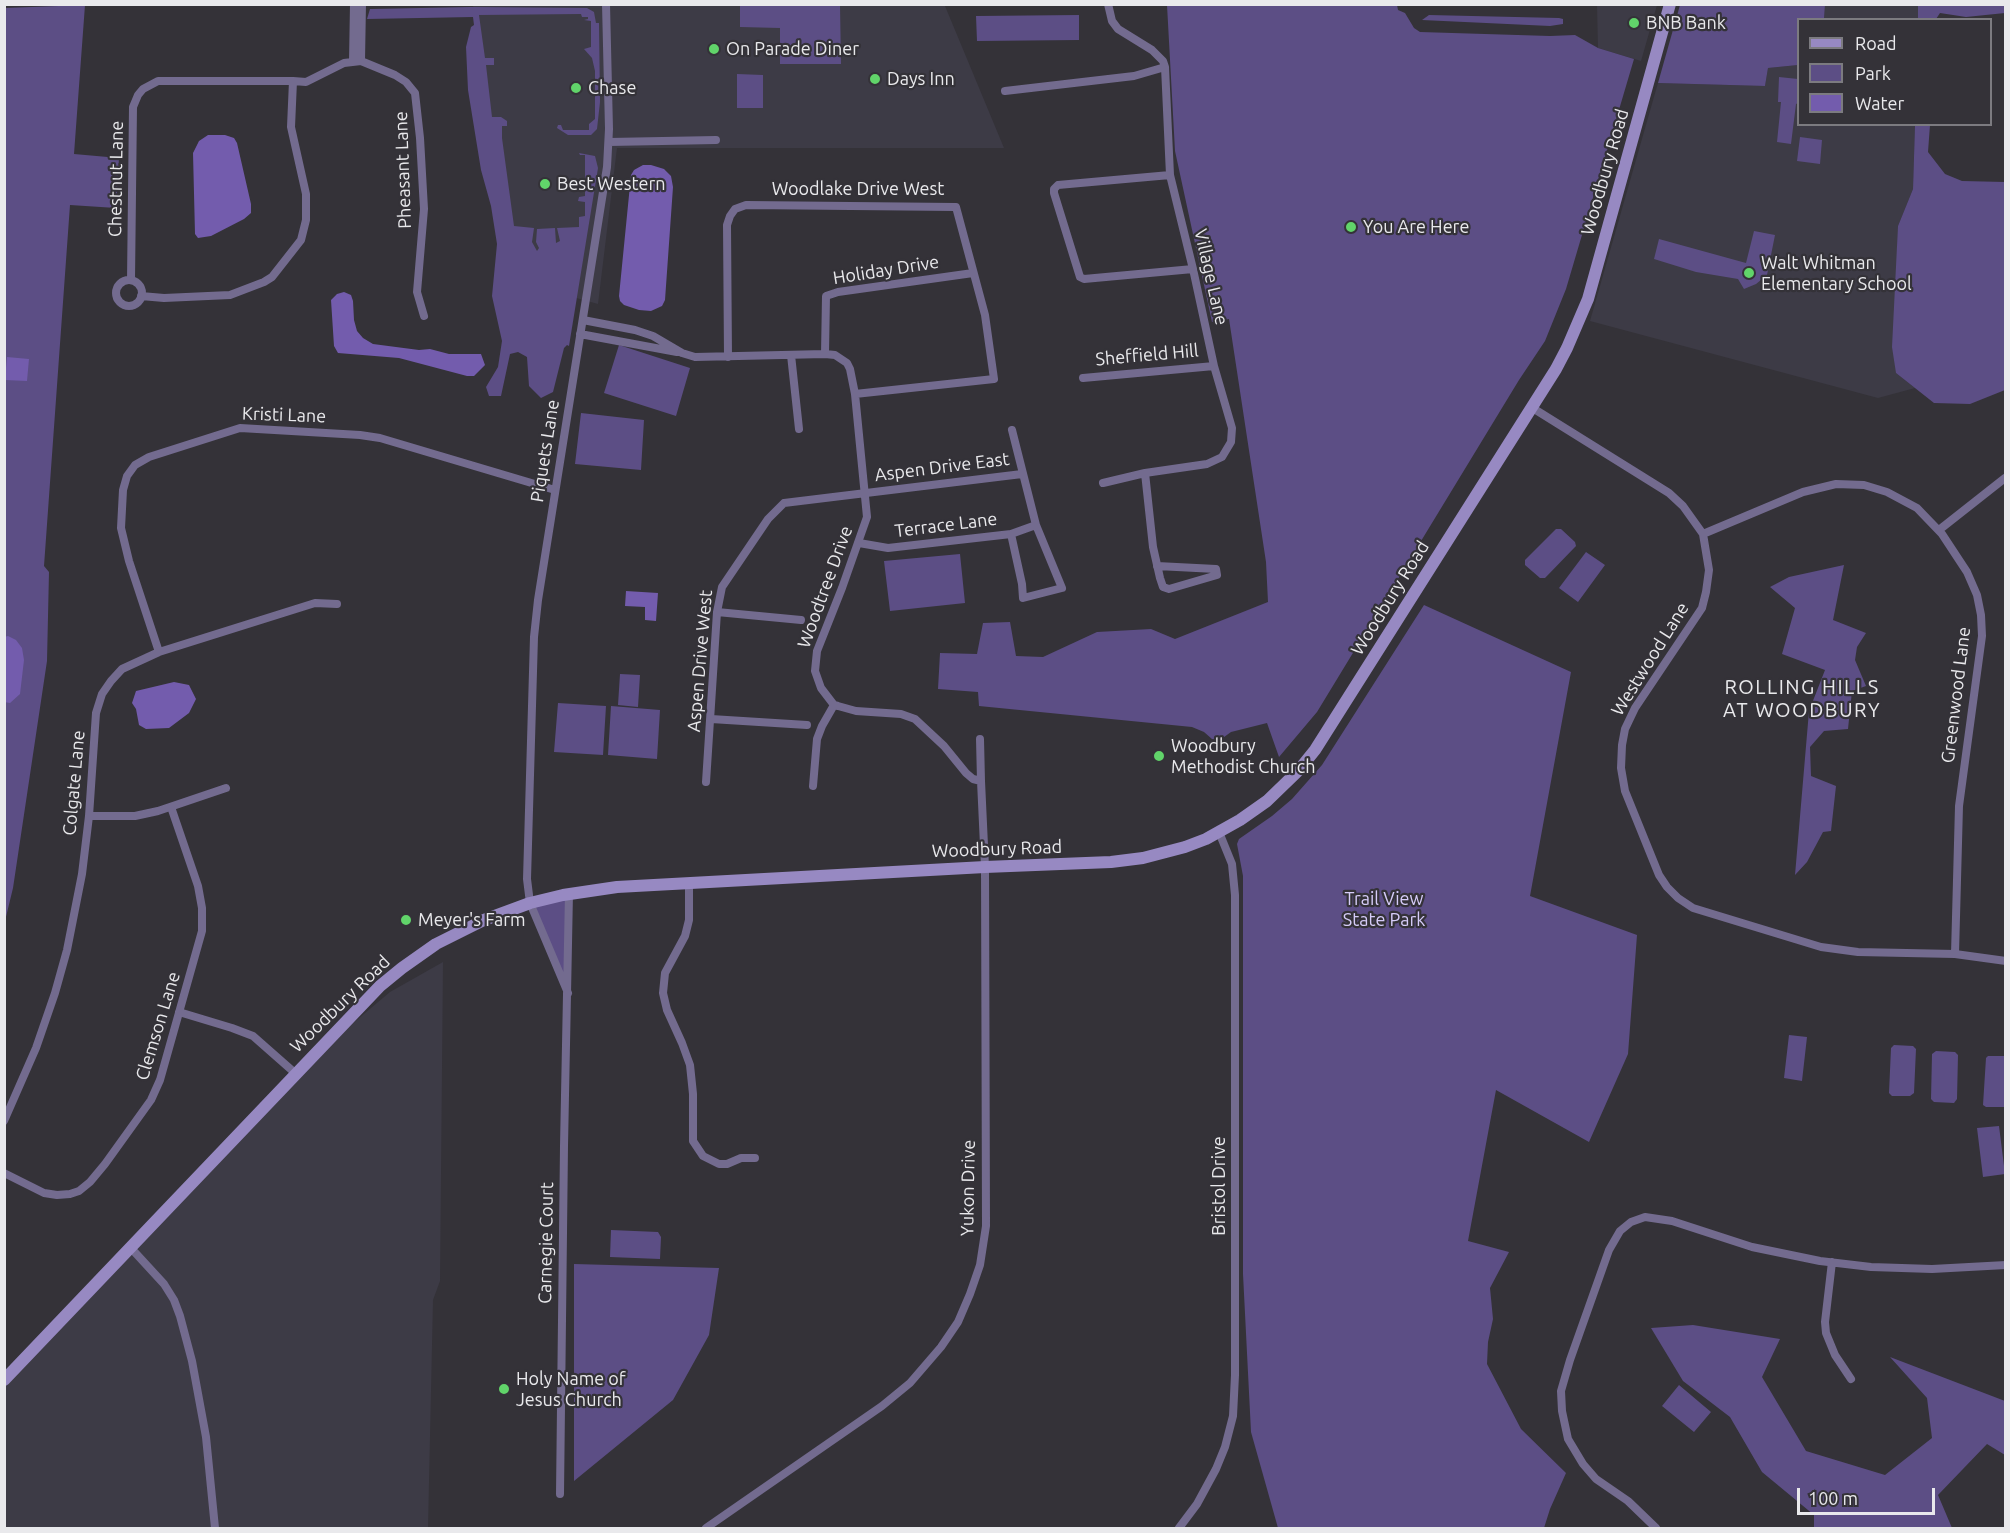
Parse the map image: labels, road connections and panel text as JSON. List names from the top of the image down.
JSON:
{
  "streets": {
    "main road": ["Woodbury Road"],
    "street": [
      "Pheasant Lane",
      "Chestnut Lane",
      "Woodlake Drive West",
      "Holiday Drive",
      "Village Lane",
      "Sheffield Hill",
      "Kristi Lane",
      "Piquets Lane",
      "Aspen Drive East",
      "Terrace Lane",
      "Woodtree Drive",
      "Westwood Lane",
      "Aspen Drive West",
      "Greenwood Lane",
      "Colgate Lane",
      "Clemson Lane",
      "Bristol Drive",
      "Yukon Drive",
      "Carnegie Court"
    ]
  },
  "crossings": [
    ["Pheasant Lane", "Chestnut Lane"],
    ["Woodbury Road", "Piquets Lane"],
    ["Woodbury Road", "Westwood Lane"],
    ["Woodbury Road", "Bristol Drive"],
    ["Woodbury Road", "Yukon Drive"],
    ["Woodbury Road", "Carnegie Court"],
    ["Woodlake Drive West", "Holiday Drive"],
    ["Woodlake Drive West", "Woodtree Drive"],
    ["Holiday Drive", "Woodtree Drive"],
    ["Village Lane", "Sheffield Hill"],
    ["Kristi Lane", "Piquets Lane"],
    ["Kristi Lane", "Colgate Lane"],
    ["Piquets Lane", "Carnegie Court"],
    ["Aspen Drive East", "Woodtree Drive"],
    ["Aspen Drive East", "Aspen Drive West"],
    ["Terrace Lane", "Woodtree Drive"],
    ["Woodtree Drive", "Aspen Drive West"],
    ["Westwood Lane", "Greenwood Lane"]
  ],
  "districts": ["ROLLING HILLS AT WOODBURY"],
  "parks": ["Trail View State Park"],
  "places": [
    "BNB Bank",
    "On Parade Diner",
    "Days Inn",
    "Chase",
    "Best Western",
    "You Are Here",
    "Walt Whitman Elementary School",
    "Woodbury Methodist Church",
    "Meyer's Farm",
    "Holy Name of Jesus Church"
  ],
  "legend": ["Road", "Park", "Water"],
  "scale_bar": "100 m"
}
